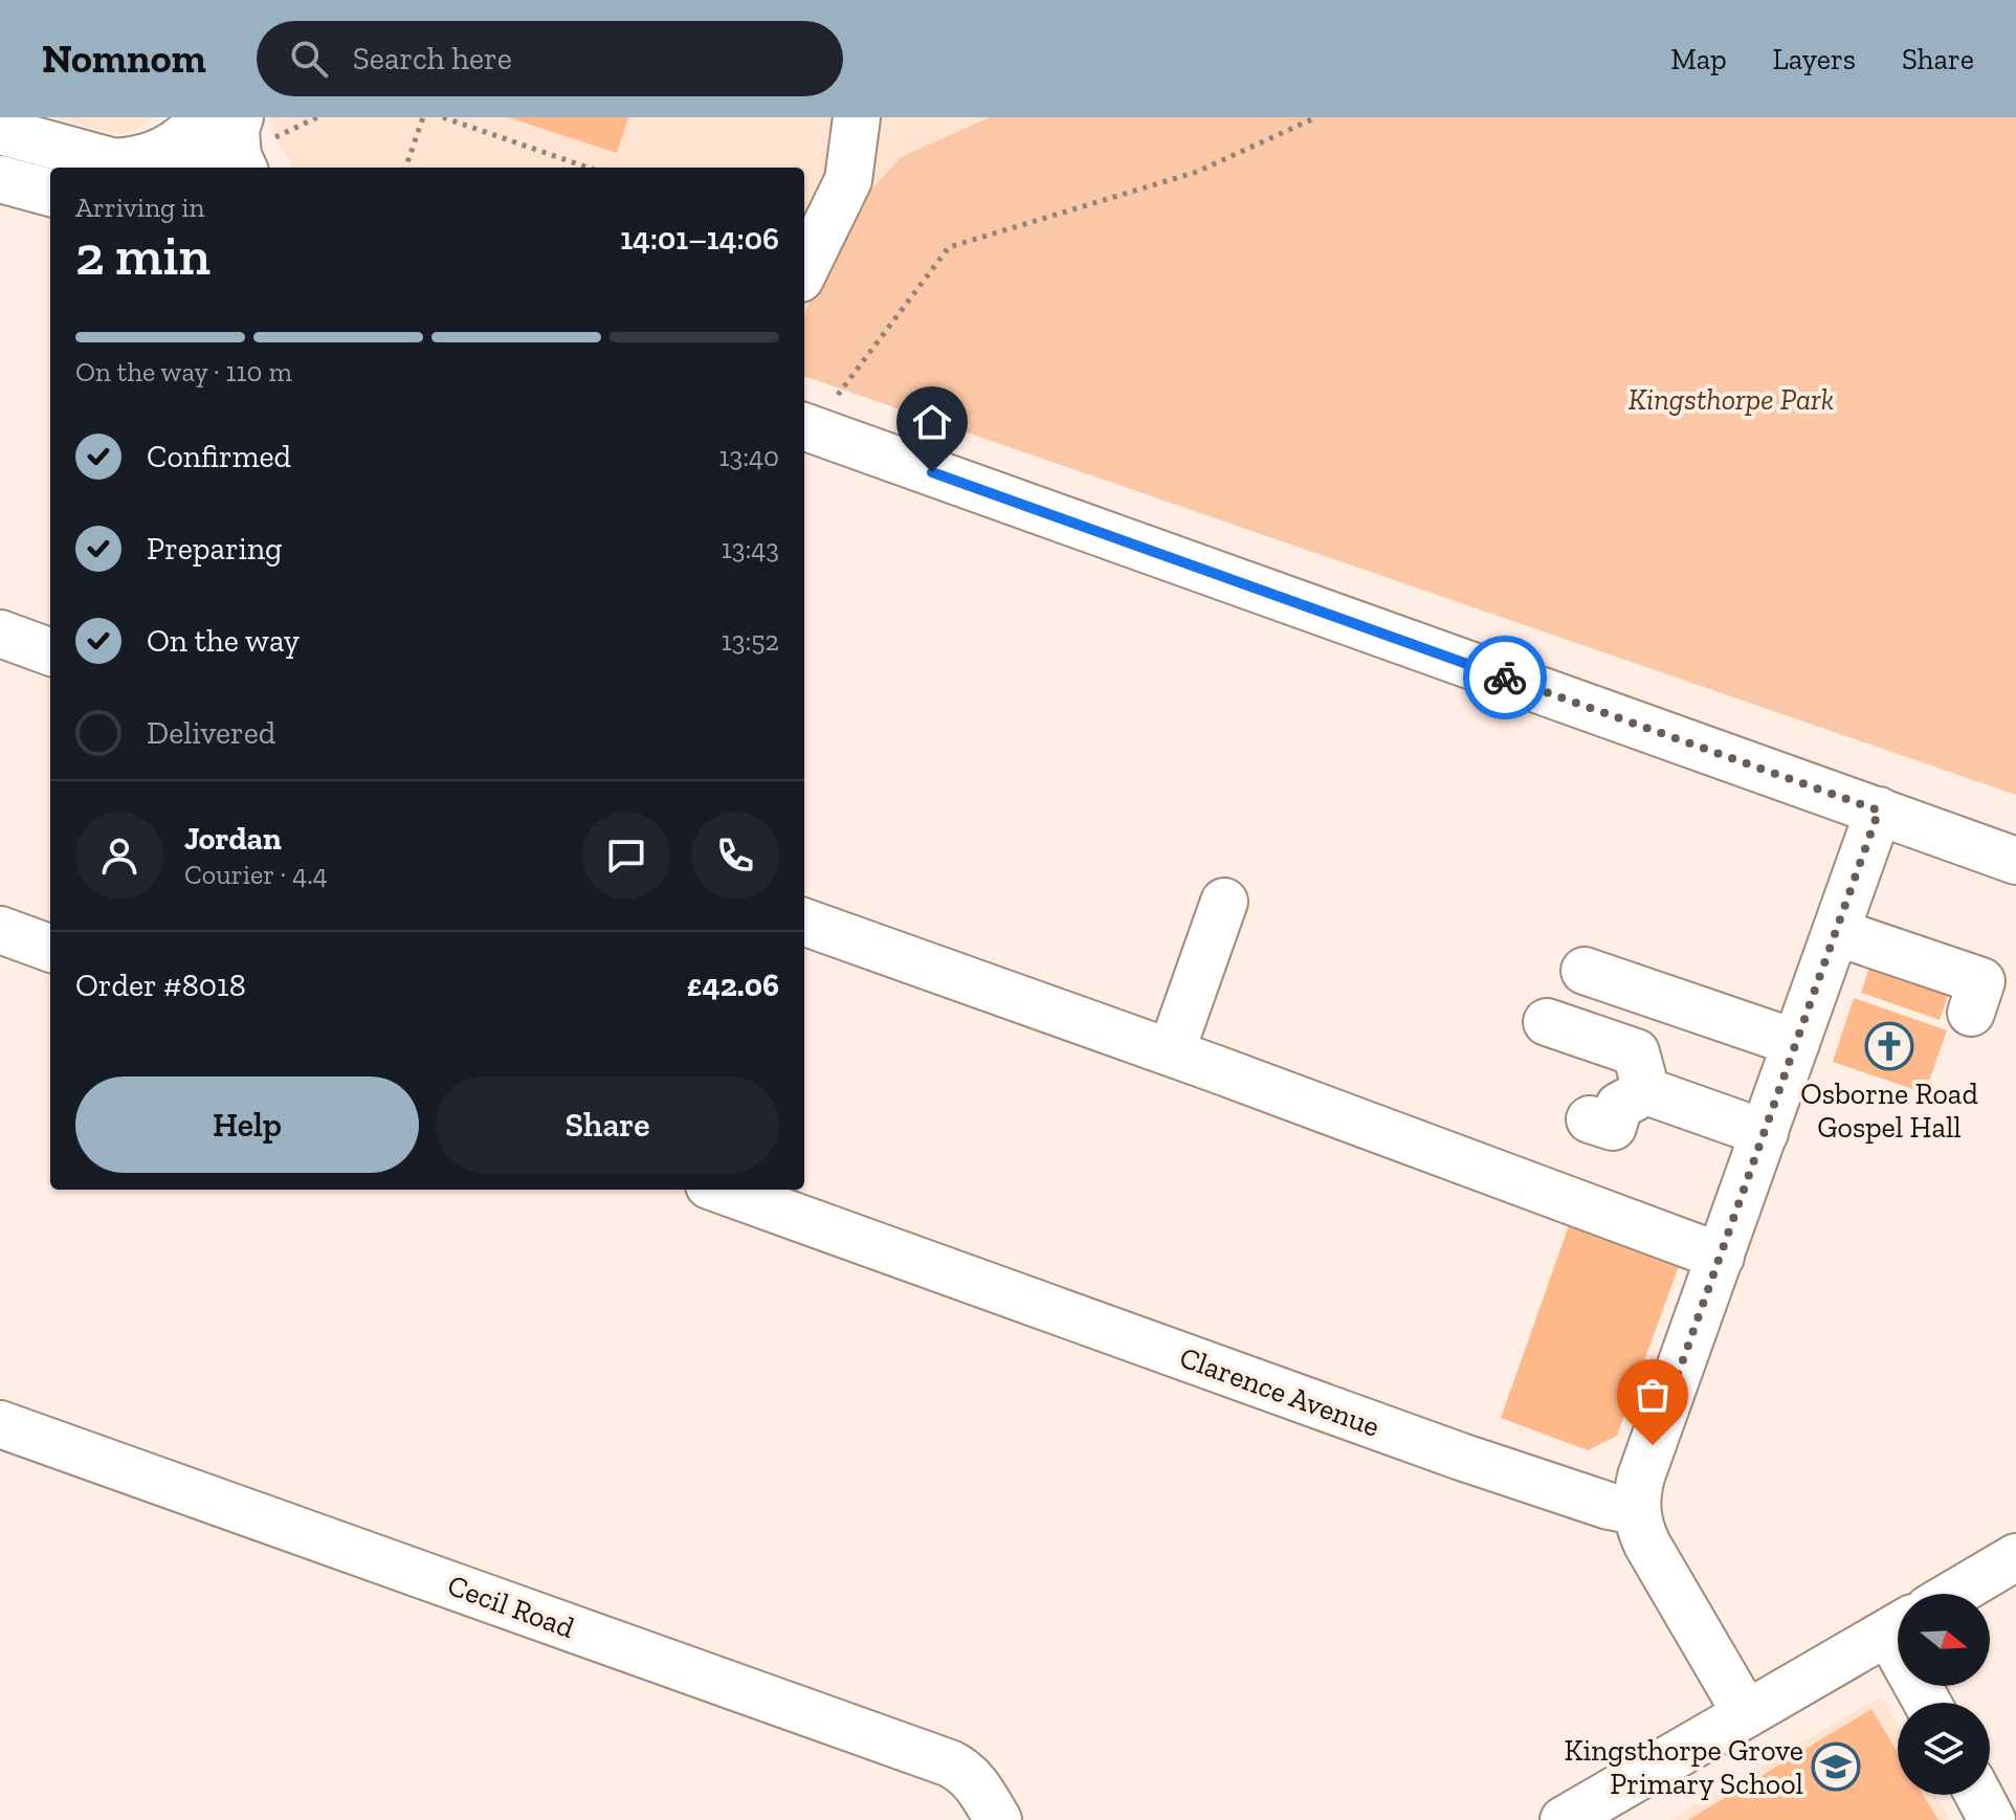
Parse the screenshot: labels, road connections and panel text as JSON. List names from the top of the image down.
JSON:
{
  "streets": {
    "main road": ["Clarence Avenue", "Cecil Road"]
  },
  "parks": ["Kingsthorpe Park"],
  "places": {
    "church": ["Osborne Road Gospel Hall"],
    "school or university": ["Kingsthorpe Grove Primary School"]
  },
  "north": "right",
  "page": {
    "header": "Nomnom",
    "search": "Search here",
    "nav": ["Map", "Layers", "Share"],
    "heading": ["2 min", "Arriving in", "14:01–14:06"],
    "panel": [
      "Jordan",
      "Courier · 4.4",
      "Order #8018",
      "£42.06"
    ],
    "bar": "On the way · 110 m",
    "list": [
      ["Confirmed", "13:40"],
      ["Preparing", "13:43"],
      ["On the way", "13:52"],
      "Delivered"
    ],
    "buttons": ["Help", "Share"]
  }
}
